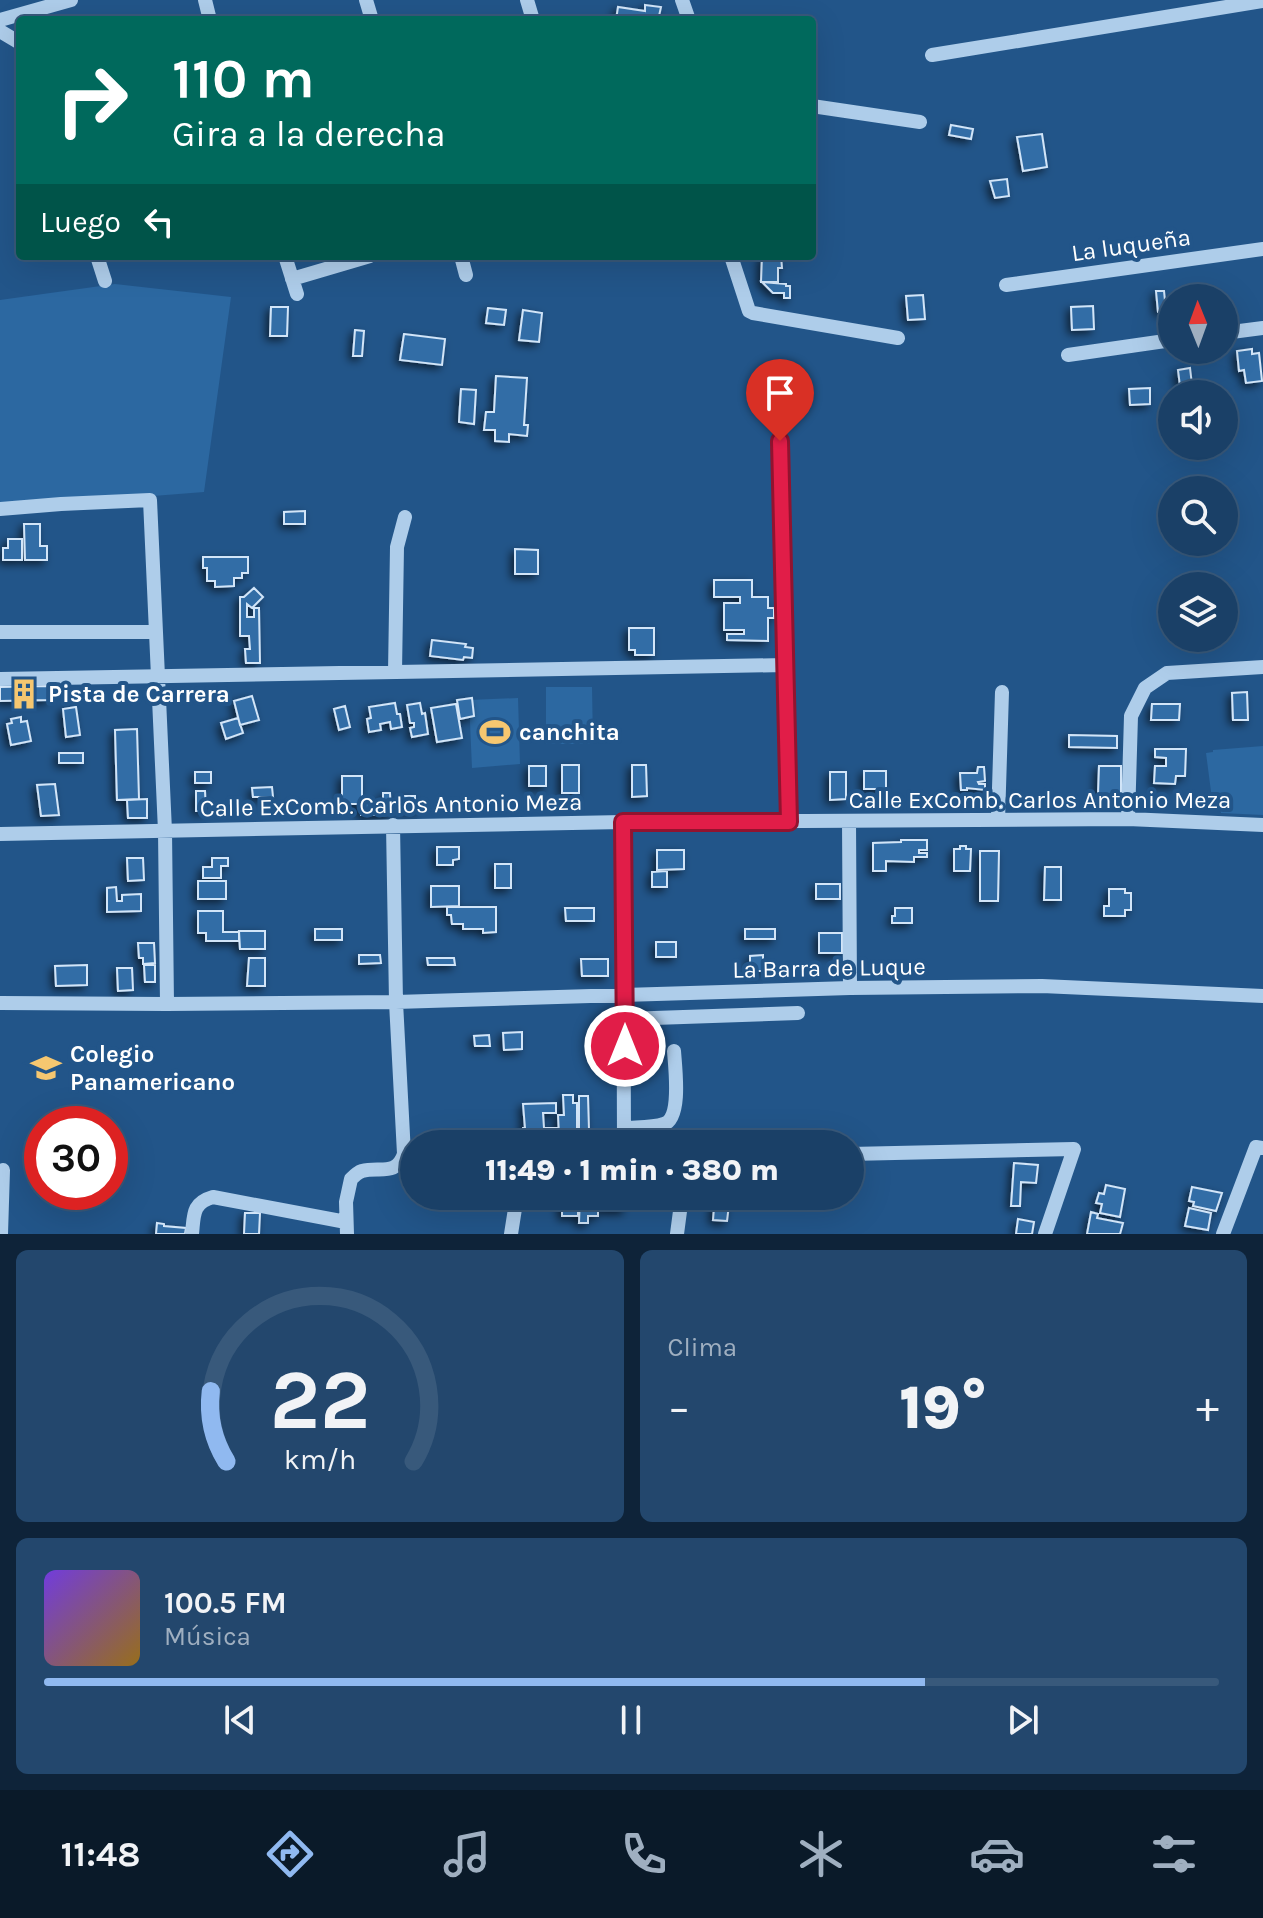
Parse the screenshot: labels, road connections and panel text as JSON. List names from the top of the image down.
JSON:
{
  "streets": {
    "street": ["La luqueña", "Calle ExComb. Carlos Antonio Meza", "La Barra de Luque"]
  },
  "places": {
    "building": ["Pista de Carrera"],
    "sports": ["canchita"],
    "school or university": ["Colegio Panamericano"]
  },
  "north": "top",
  "page": {
    "turn": ["110 m", "Gira a la derecha"],
    "then": "Luego",
    "limit": "30",
    "trip": "11:49 · 1 min · 380 m",
    "tile": "Clima",
    "heat": ["−", "19°", "+"],
    "song": ["100.5 FM", "Música"],
    "tabs": "11:48",
    "gauge": ["22", "km/h"]
  }
}
